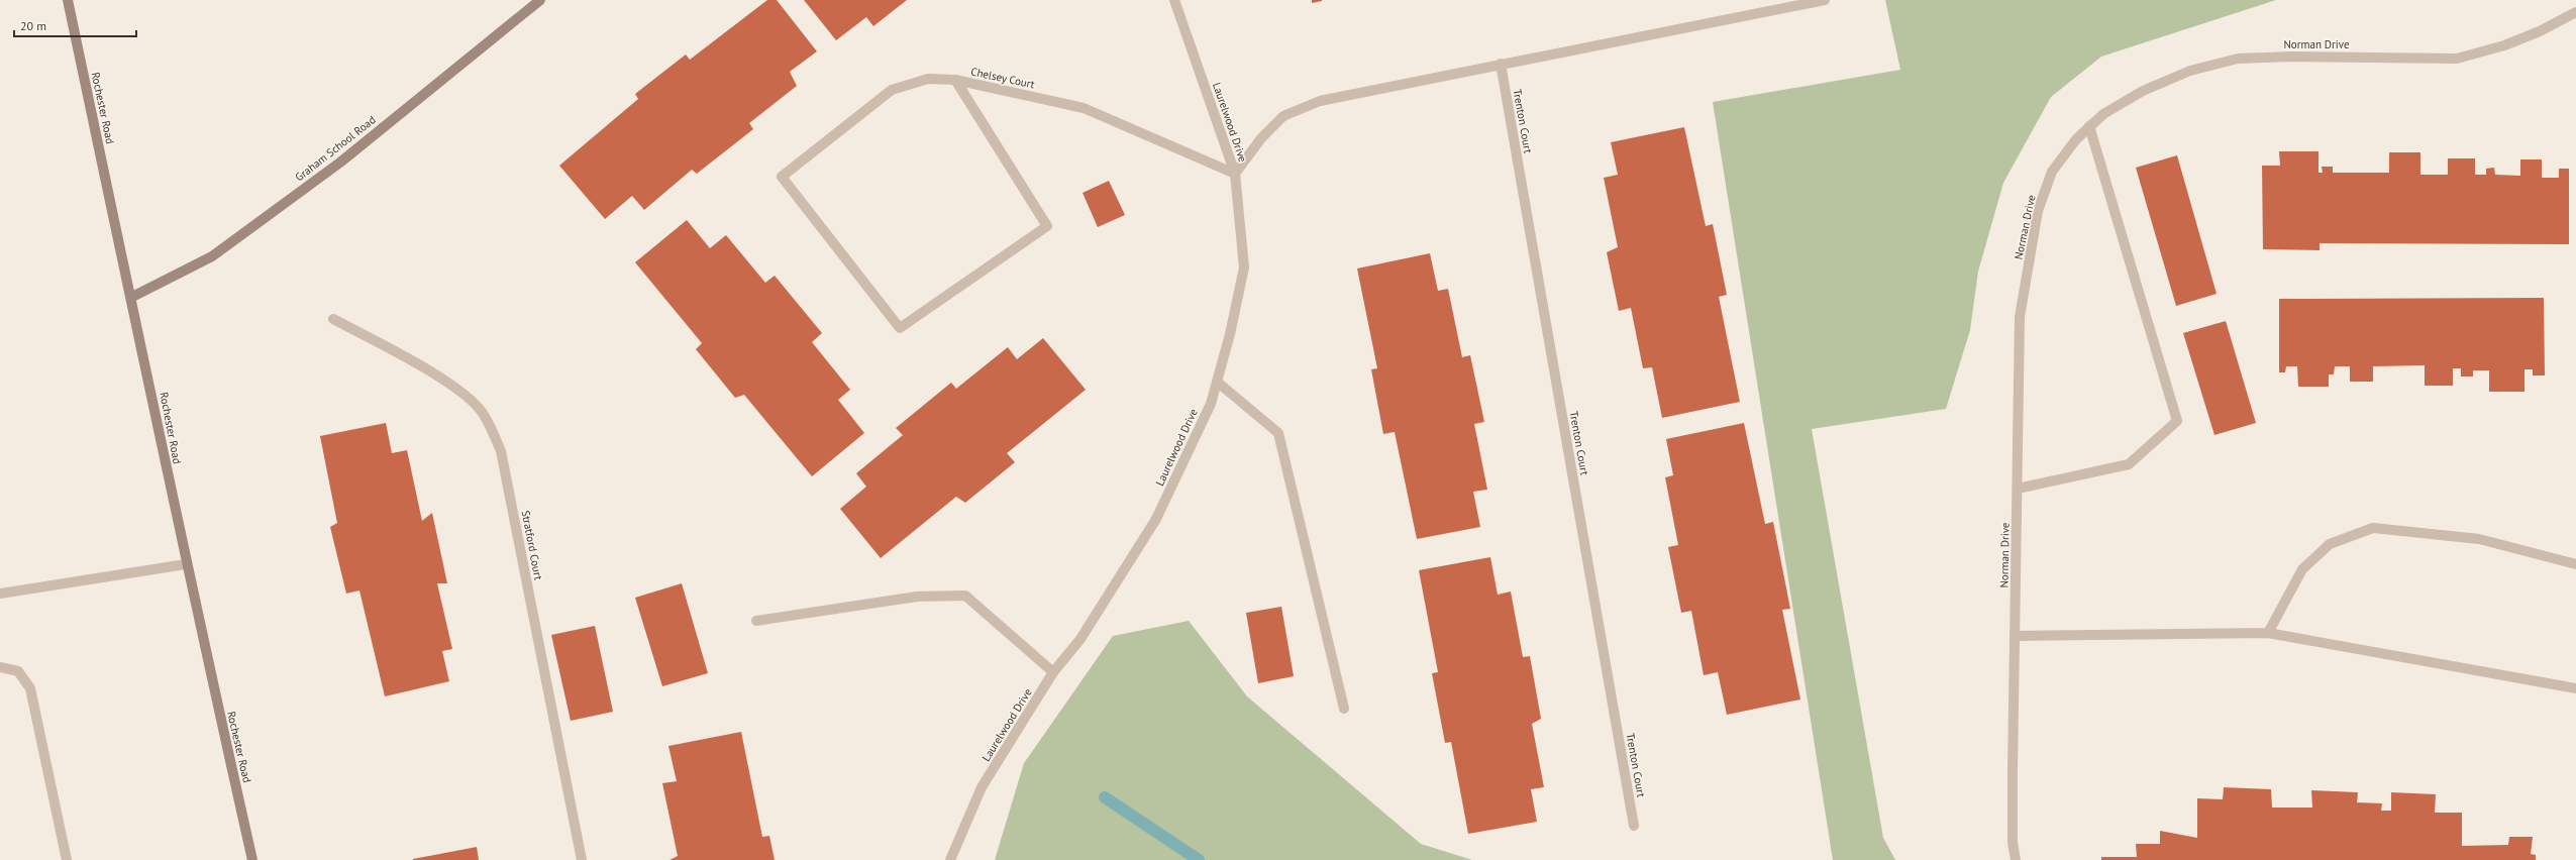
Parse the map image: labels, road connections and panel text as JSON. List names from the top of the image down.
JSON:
{
  "streets": {
    "street": [
      "Norman Drive",
      "Chelsey Court",
      "Rochester Road",
      "Trenton Court",
      "Laurelwood Drive",
      "Graham School Road",
      "Stratford Court"
    ]
  },
  "crossings": [
    ["Chelsey Court", "Laurelwood Drive"],
    ["Rochester Road", "Graham School Road"]
  ],
  "scale_bar": "20 m"
}
